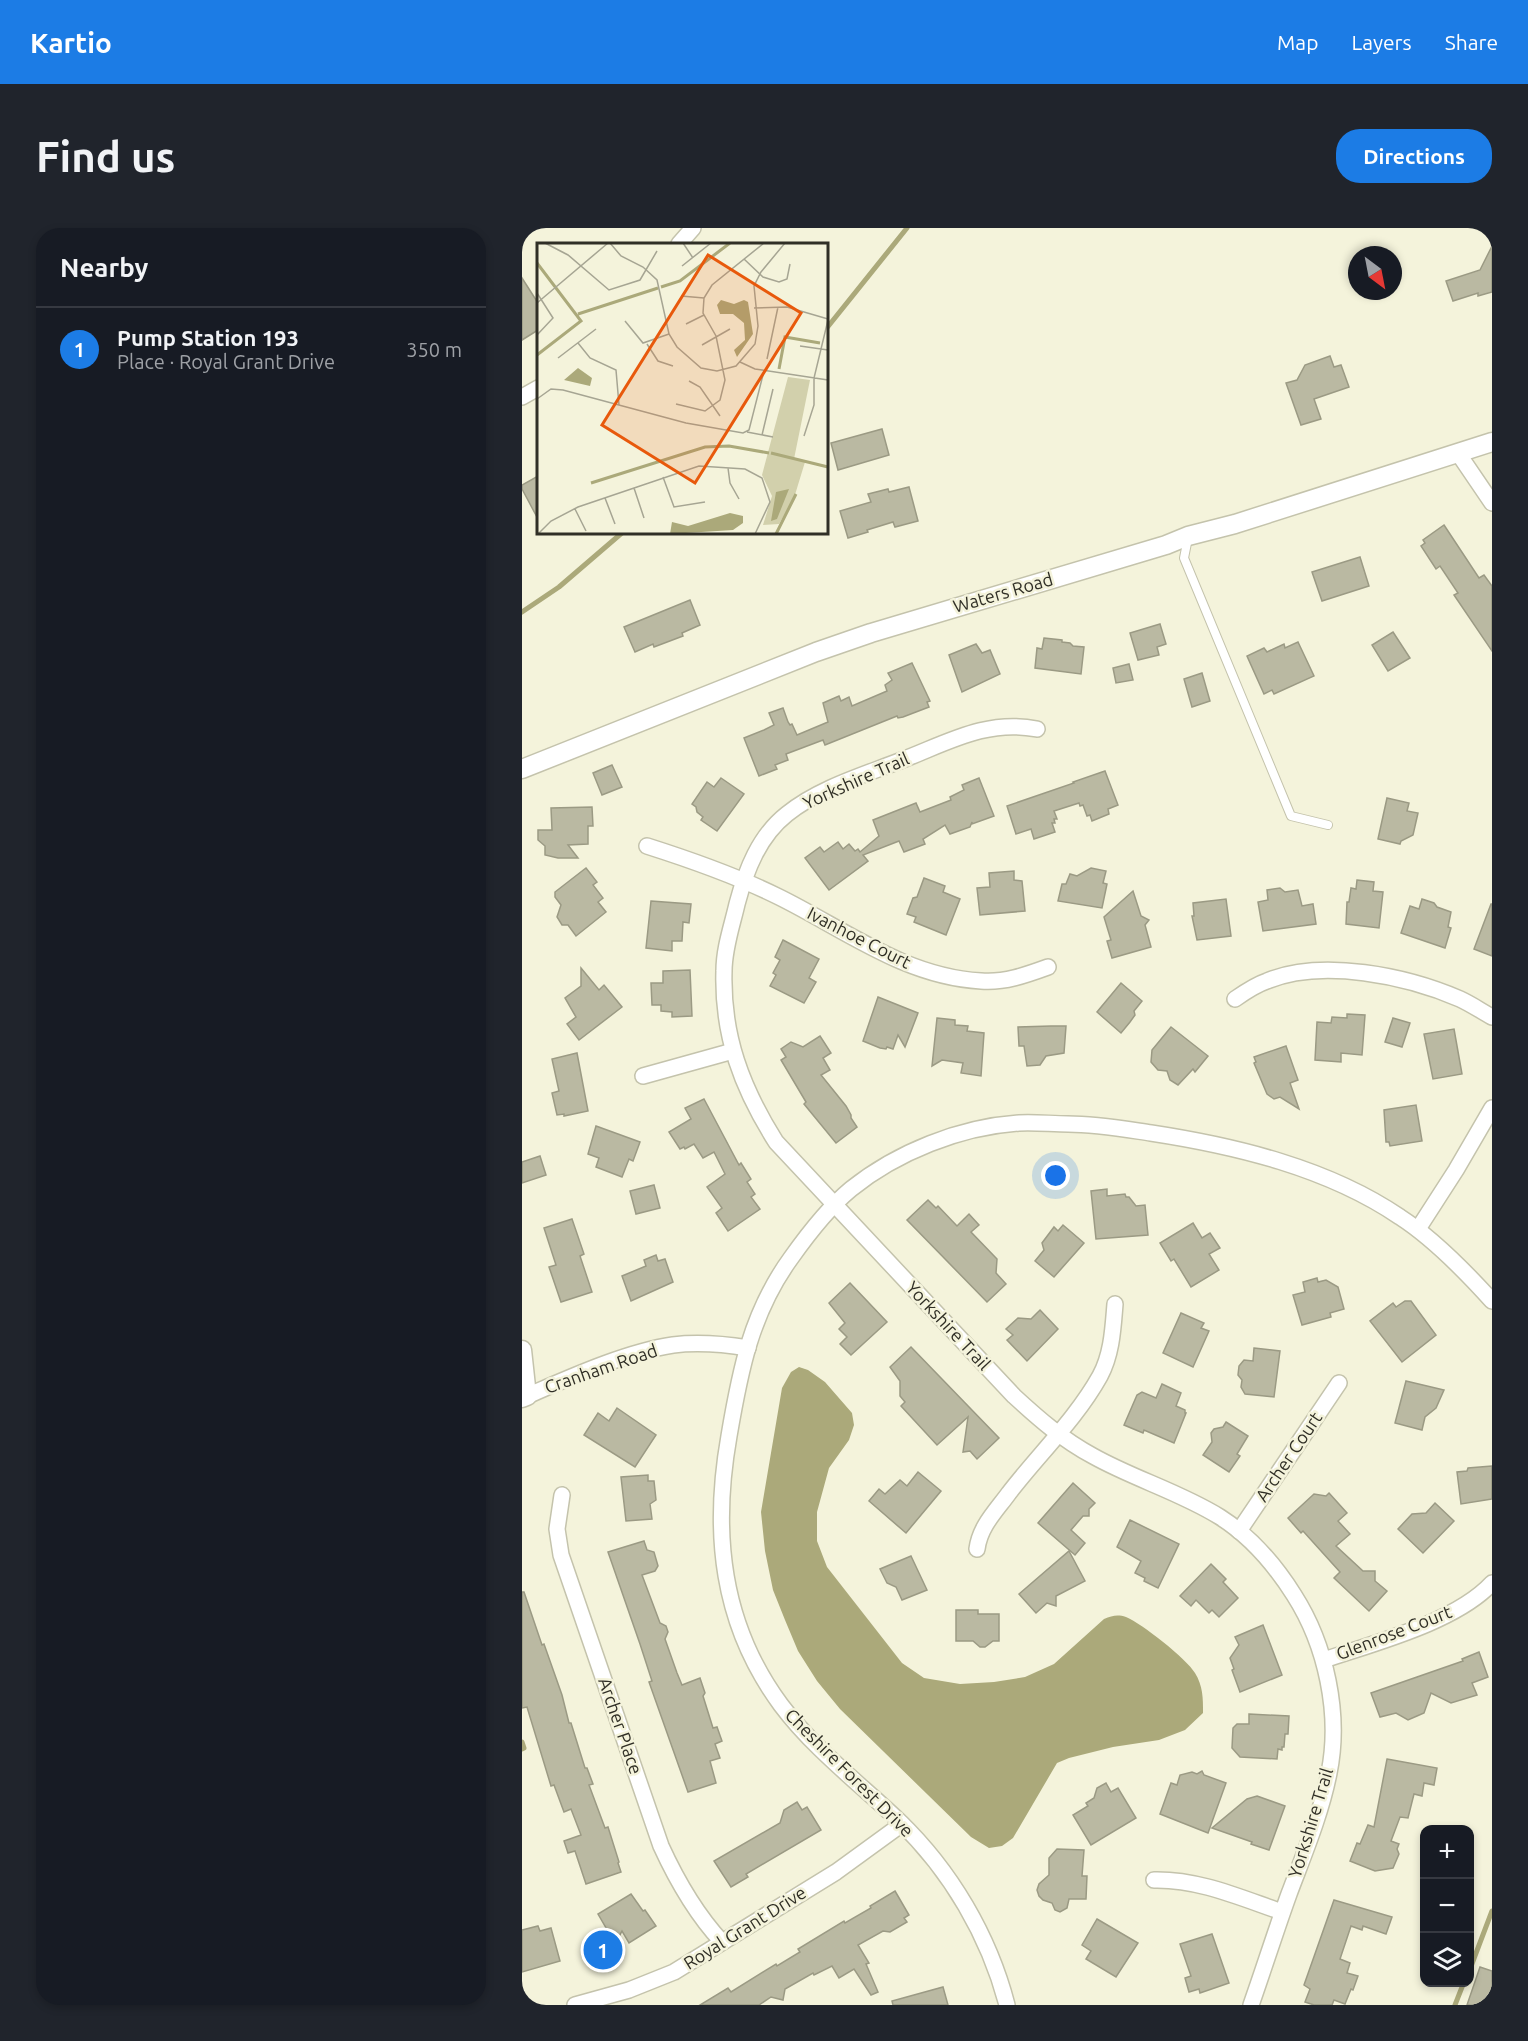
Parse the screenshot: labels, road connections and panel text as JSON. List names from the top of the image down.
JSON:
{
  "streets": {
    "street": [
      "Waters Road",
      "Yorkshire Trail",
      "Ivanhoe Court",
      "Cranham Road",
      "Archer Court",
      "Glenrose Court",
      "Archer Place",
      "Cheshire Forest Drive",
      "Royal Grant Drive"
    ]
  },
  "crossings": [
    ["Yorkshire Trail", "Ivanhoe Court"],
    ["Yorkshire Trail", "Archer Court"],
    ["Yorkshire Trail", "Glenrose Court"],
    ["Yorkshire Trail", "Cheshire Forest Drive"],
    ["Cranham Road", "Cheshire Forest Drive"],
    ["Archer Place", "Royal Grant Drive"],
    ["Cheshire Forest Drive", "Royal Grant Drive"]
  ],
  "north": "bottom right",
  "page": {
    "header": "Kartio",
    "nav": ["Map", "Layers", "Share"],
    "buttons": "Directions",
    "title": "Find us",
    "heading": "Nearby",
    "list": [
      {
        "mark": "1",
        "name": "Pump Station 193",
        "note": "Place · Royal Grant Drive",
        "value": "350 m"
      }
    ],
    "map_buttons": ["+", "−"],
    "pins": "1"
  }
}
